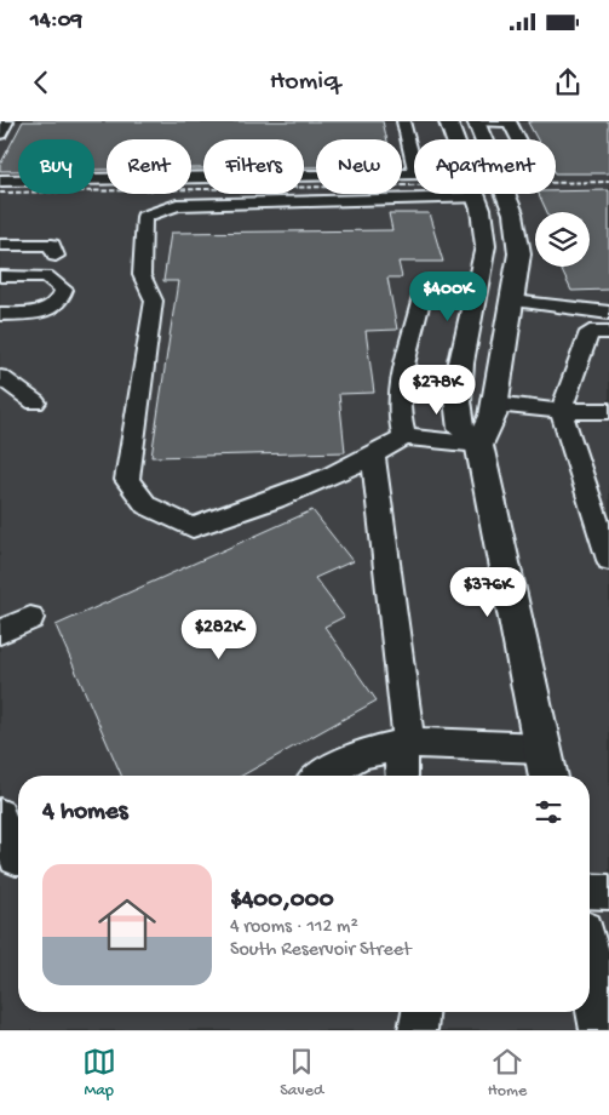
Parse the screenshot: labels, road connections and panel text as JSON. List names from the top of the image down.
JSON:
{
  "page": {
    "status": "14:09",
    "header": "Homiq",
    "chip": [
      "Buy",
      "Rent",
      "Filters",
      "New",
      "Apartment"
    ],
    "price": [
      "$400K",
      "$278K",
      "$376K",
      "$282K"
    ],
    "heading": "4 homes",
    "list": [
      {
        "name": "$400,000",
        "note": "4 rooms · 112 m² · South Reservoir Street"
      }
    ],
    "tabs": ["Map", "Saved", "Home"]
  }
}
